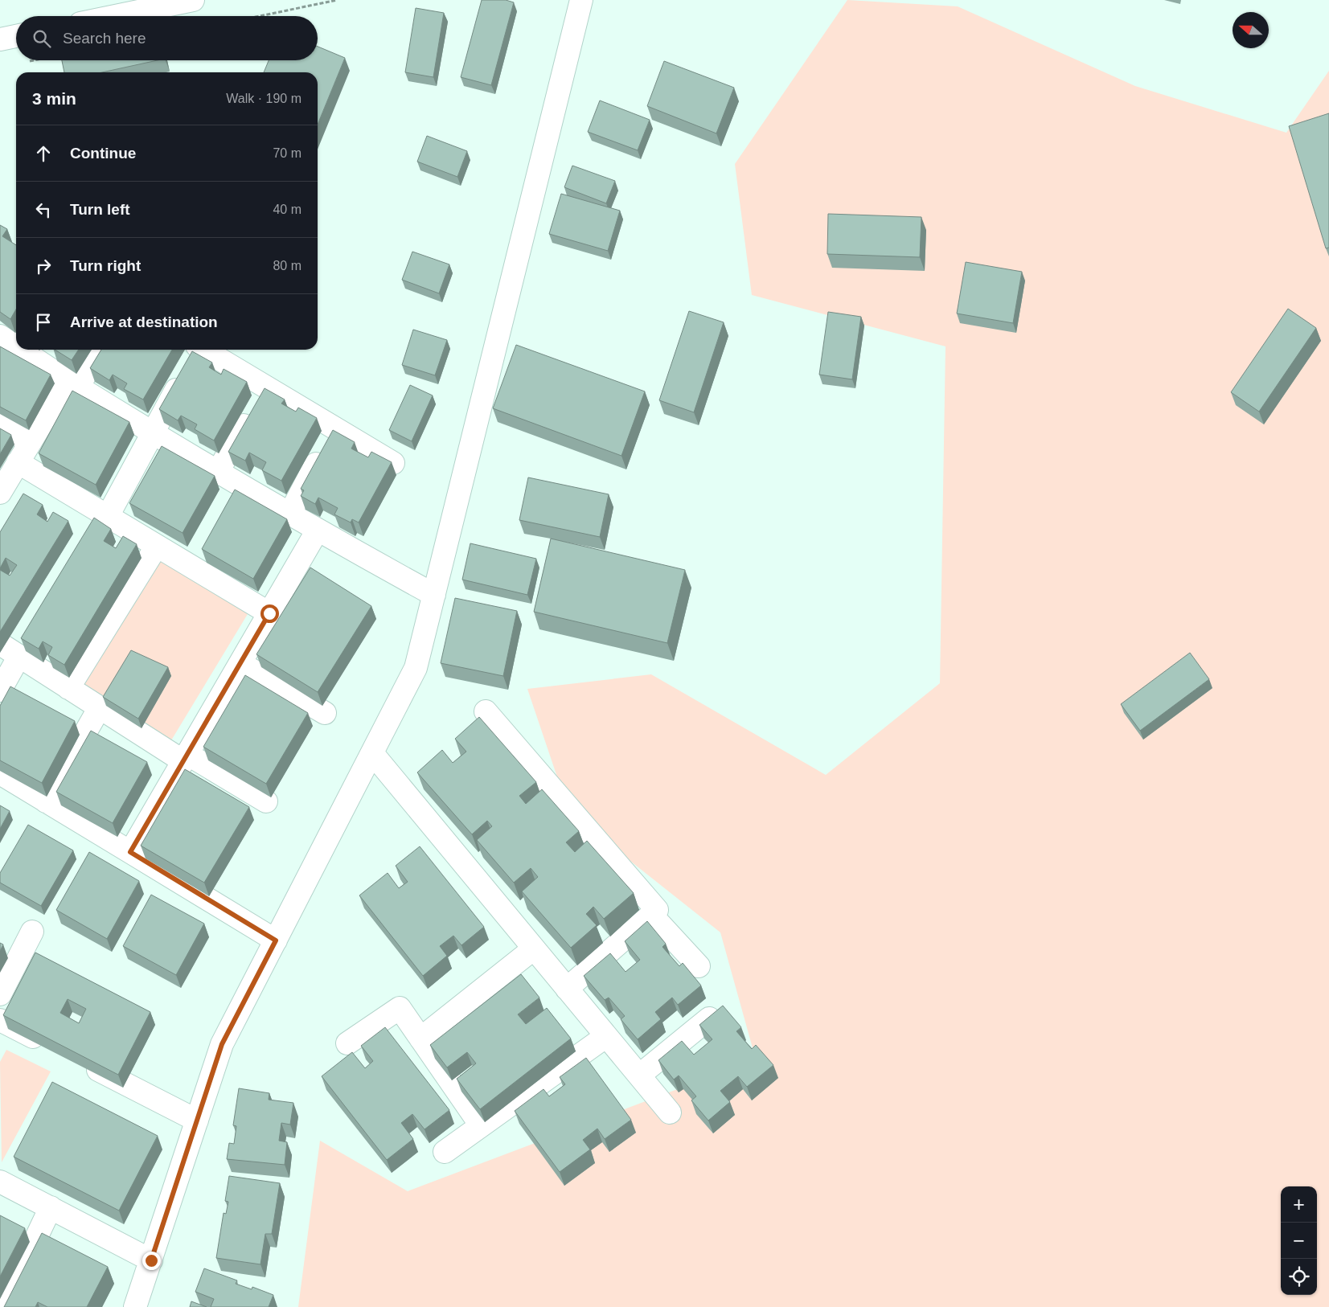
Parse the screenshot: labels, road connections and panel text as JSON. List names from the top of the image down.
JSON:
{
  "north": "left",
  "page": {
    "search": "Search here",
    "heading": ["3 min", "Walk · 190 m"],
    "list": [
      ["Continue", "70 m"],
      ["Turn left", "40 m"],
      ["Turn right", "80 m"],
      "Arrive at destination"
    ],
    "map_buttons": ["+", "−"]
  }
}
